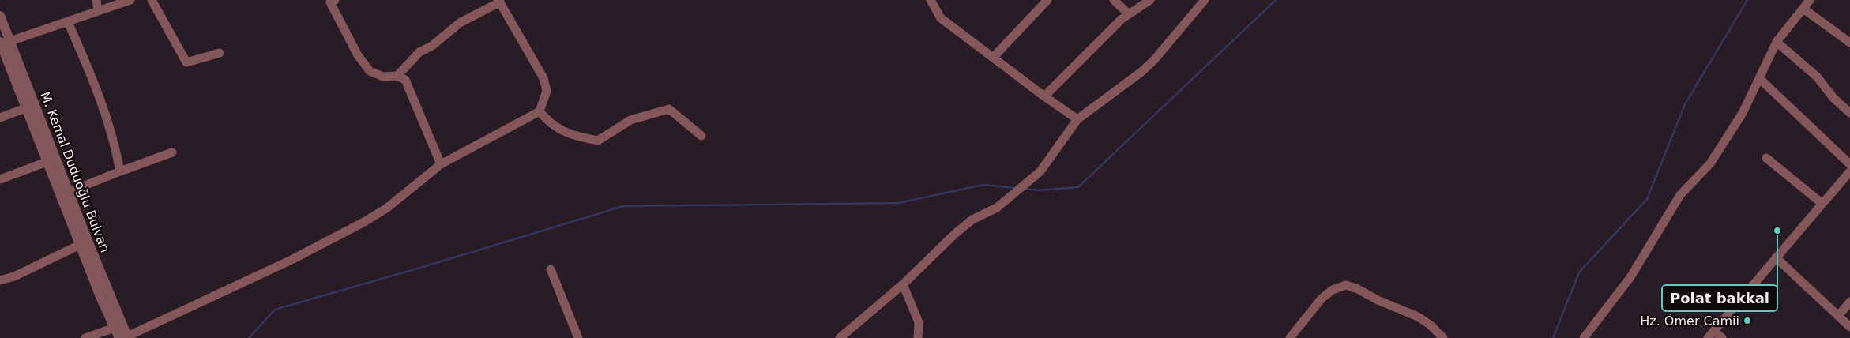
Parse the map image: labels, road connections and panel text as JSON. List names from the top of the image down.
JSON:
{
  "streets": {
    "street": ["M. Kemal Duduoğlu Bulvarı"]
  },
  "places": ["Polat bakkal", "Hz. Ömer Camii"]
}
